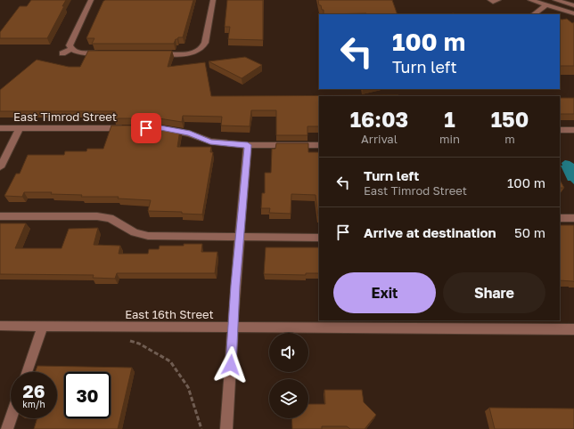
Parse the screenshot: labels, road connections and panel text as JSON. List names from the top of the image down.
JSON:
{
  "streets": {
    "street": ["East Timrod Street", "East 16th Street"]
  },
  "page": {
    "turn": ["100 m", "Turn left"],
    "eta": [
      "16:03",
      "Arrival",
      "1",
      "min",
      "150",
      "m"
    ],
    "list": [
      {
        "name": "Turn left",
        "note": "East Timrod Street",
        "value": "100 m"
      },
      {
        "name": "Arrive at destination",
        "value": "50 m"
      }
    ],
    "buttons": ["Exit", "Share"],
    "speed": "26 km/h",
    "limit": "30"
  }
}
